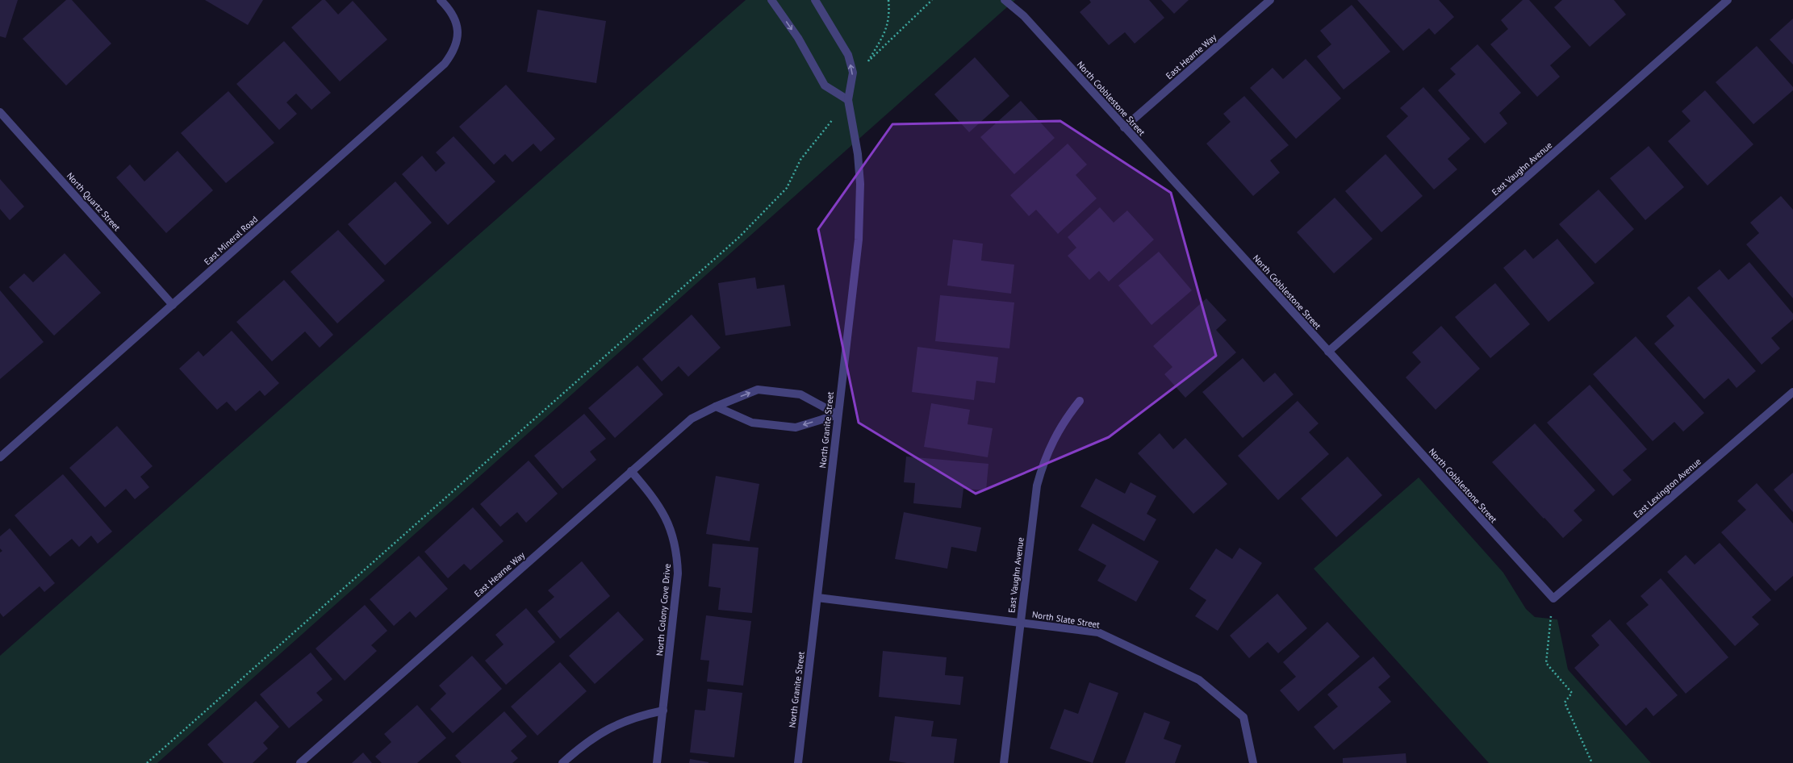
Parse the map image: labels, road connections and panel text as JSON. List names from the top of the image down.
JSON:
{
  "streets": {
    "street": [
      "East Hearne Way",
      "North Cobblestone Street",
      "East Vaughn Avenue",
      "North Quartz Street",
      "East Mineral Road",
      "North Granite Street",
      "East Lexington Avenue",
      "North Colony Cove Drive",
      "North Slate Street"
    ]
  },
  "crossings": [
    ["East Hearne Way", "North Cobblestone Street"],
    ["East Hearne Way", "North Granite Street"],
    ["East Hearne Way", "North Colony Cove Drive"],
    ["North Cobblestone Street", "East Vaughn Avenue"],
    ["North Cobblestone Street", "East Lexington Avenue"],
    ["East Vaughn Avenue", "North Slate Street"],
    ["North Quartz Street", "East Mineral Road"],
    ["North Granite Street", "North Slate Street"]
  ]
}
